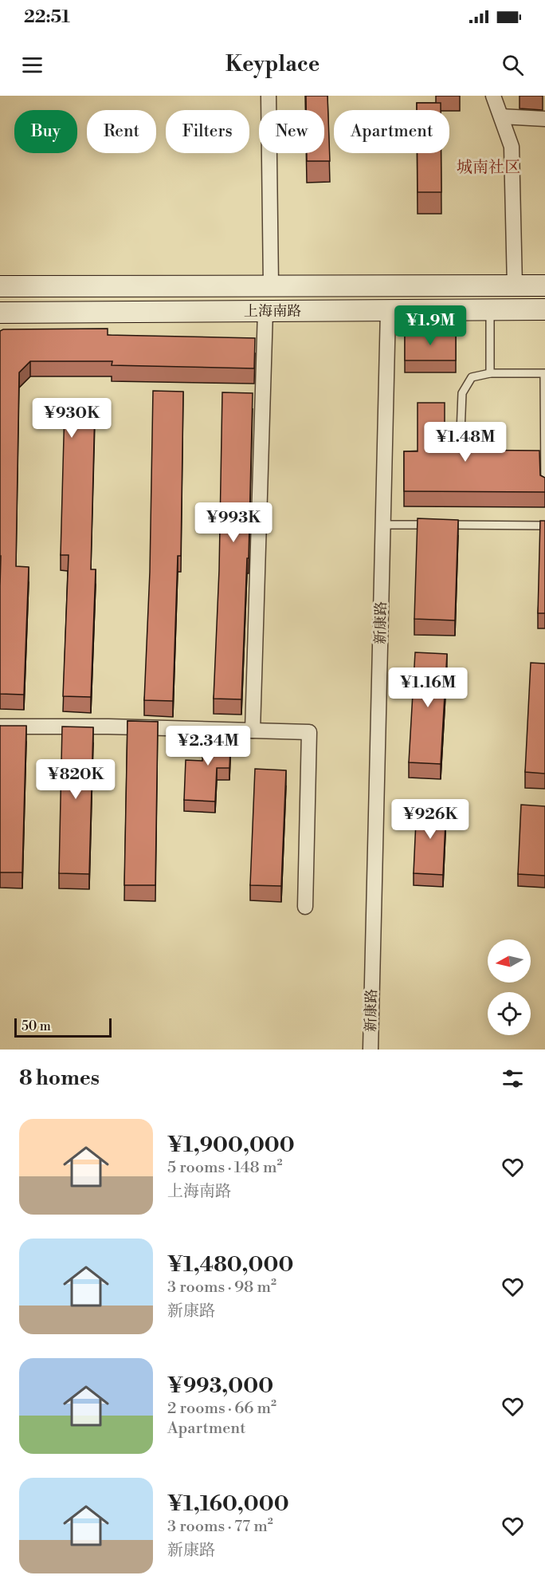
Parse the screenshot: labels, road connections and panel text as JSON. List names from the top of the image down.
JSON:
{
  "streets": {
    "main road": ["上海南路"],
    "street": ["新康路"]
  },
  "crossings": [
    ["上海南路", "新康路"]
  ],
  "districts": ["城南社区"],
  "scale_bar": "50 m",
  "north": "left",
  "page": {
    "status": "22:51",
    "header": "Keyplace",
    "chip": [
      "Buy",
      "Rent",
      "Filters",
      "New",
      "Apartment"
    ],
    "price": [
      "¥1.9M",
      "¥930K",
      "¥1.48M",
      "¥993K",
      "¥1.16M",
      "¥2.34M",
      "¥820K",
      "¥926K"
    ],
    "scale": "50 m",
    "heading": "8 homes",
    "list": [
      {
        "name": "¥1,900,000",
        "note": "5 rooms · 148 m² · 上海南路"
      },
      {
        "name": "¥1,480,000",
        "note": "3 rooms · 98 m² · 新康路"
      },
      {
        "name": "¥993,000",
        "note": "2 rooms · 66 m² · Apartment"
      },
      {
        "name": "¥1,160,000",
        "note": "3 rooms · 77 m² · 新康路"
      }
    ]
  }
}
